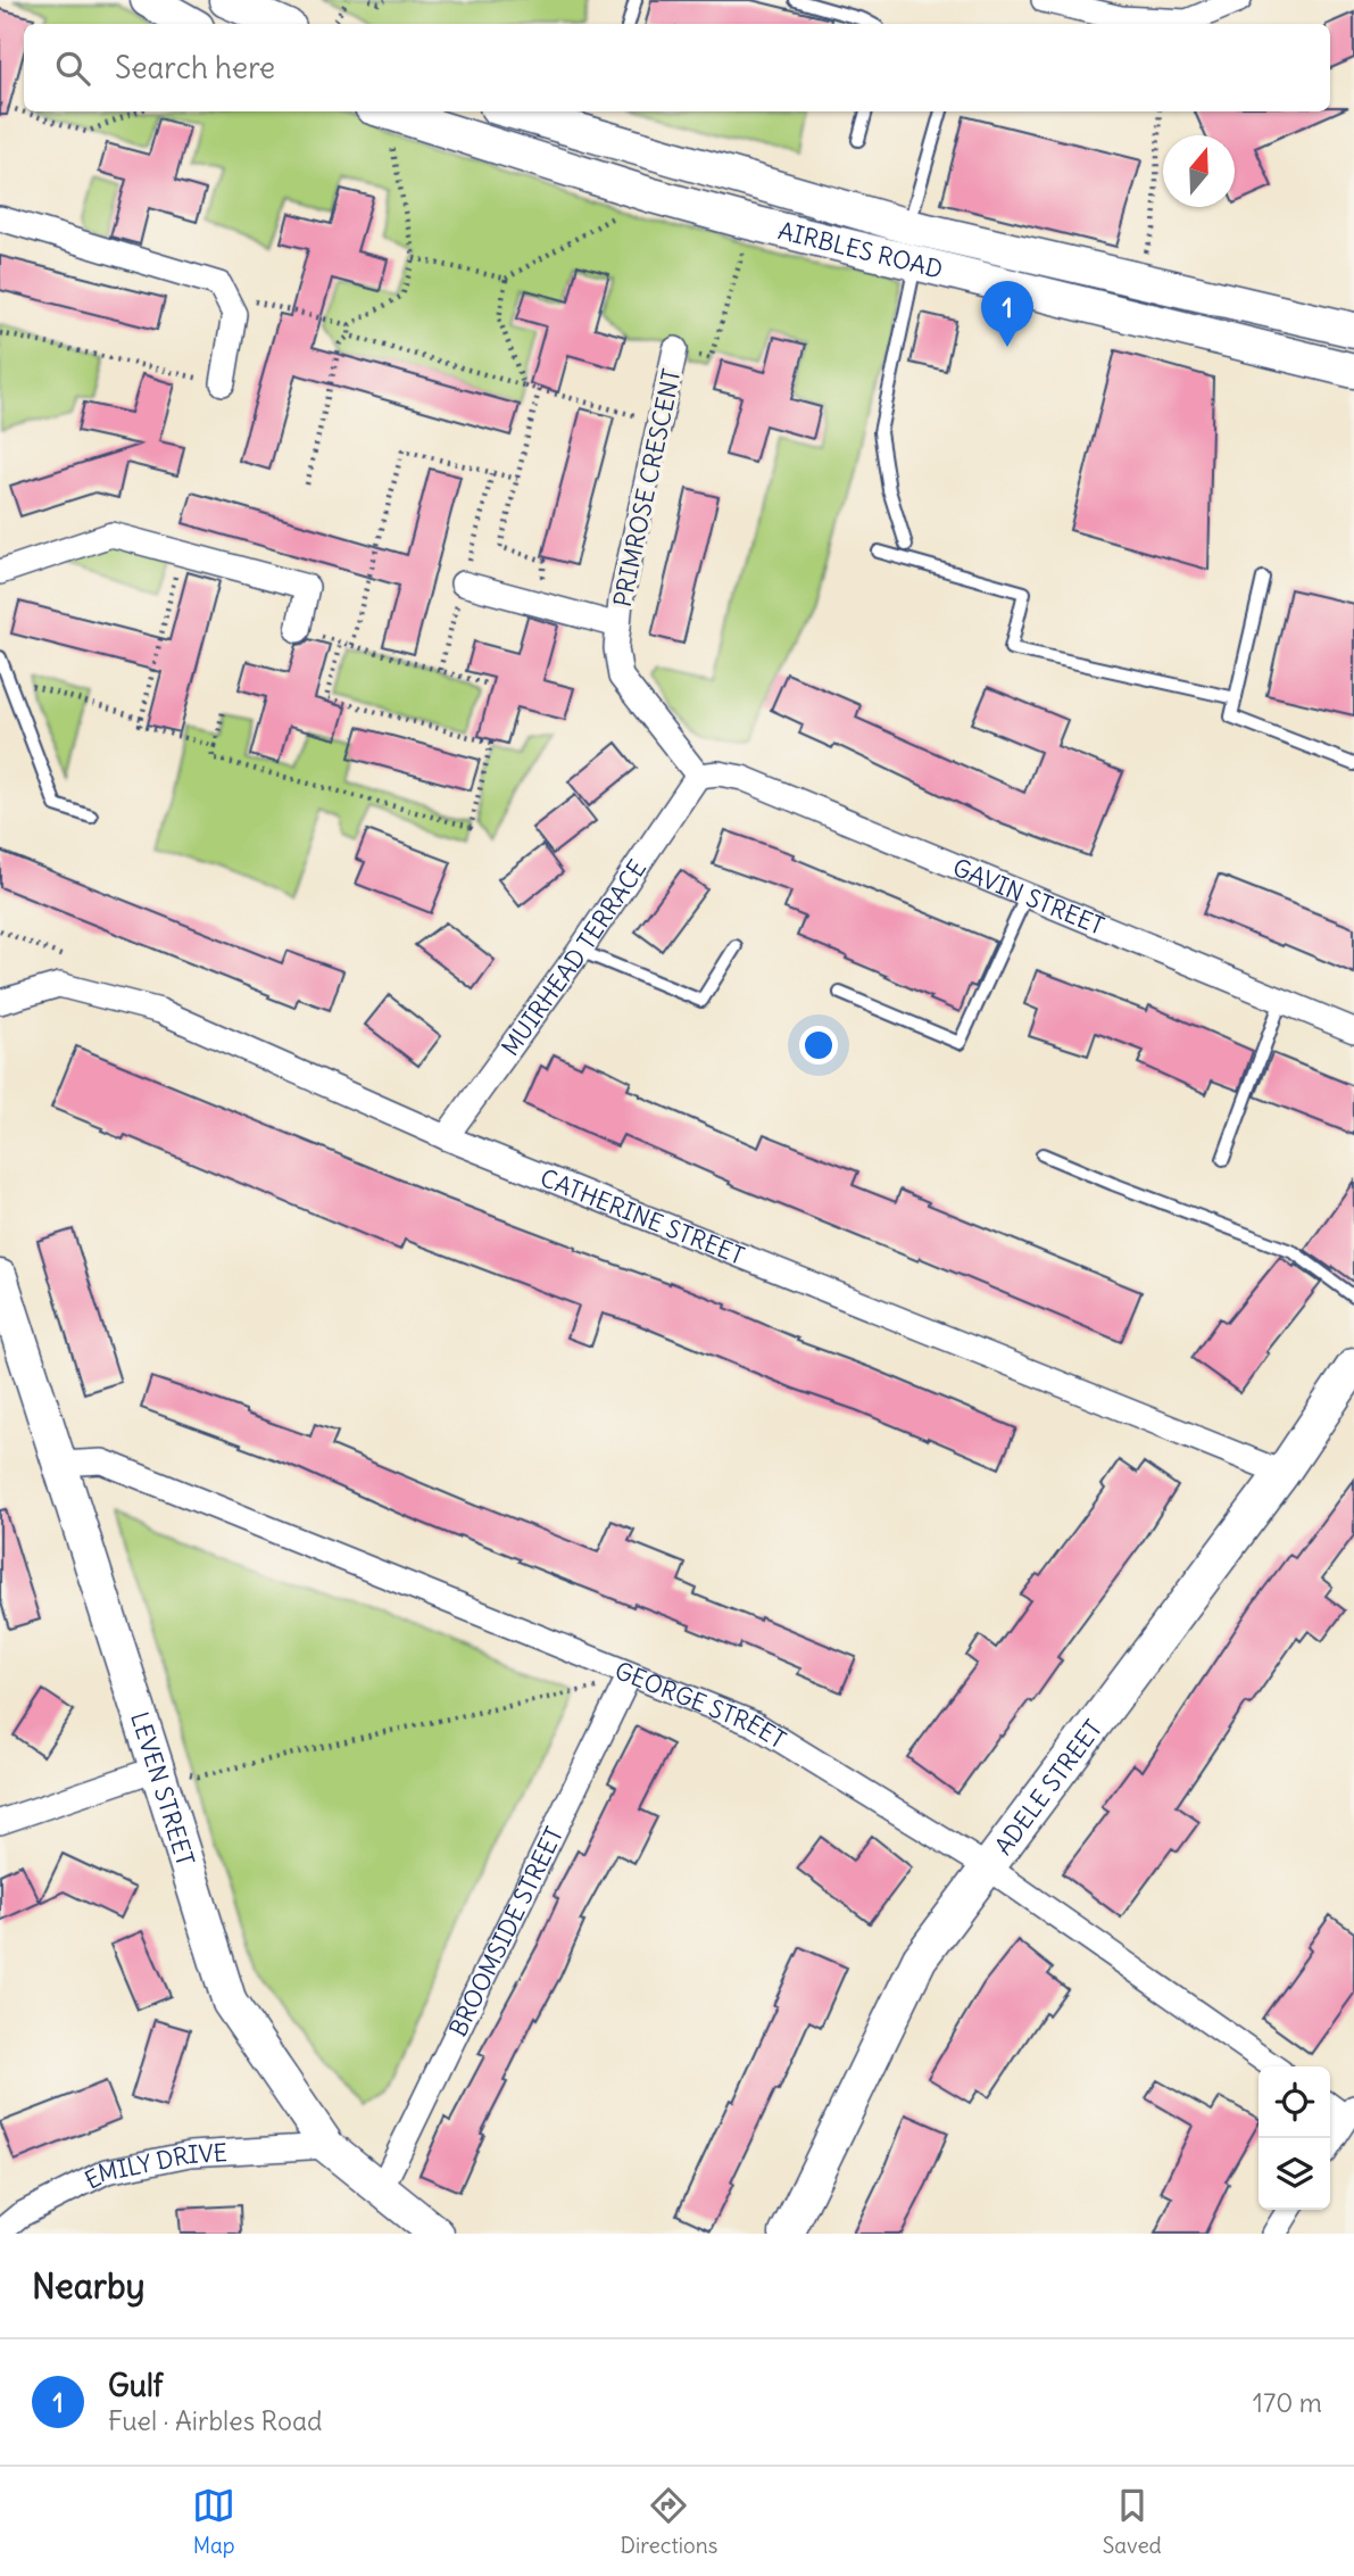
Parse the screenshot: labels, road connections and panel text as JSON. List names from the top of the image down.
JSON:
{
  "streets": {
    "street": [
      "AIRBLES ROAD",
      "PRIMROSE CRESCENT",
      "GAVIN STREET",
      "MUIRHEAD TERRACE",
      "CATHERINE STREET",
      "GEORGE STREET",
      "ADELE STREET",
      "LEVEN STREET",
      "BROOMSIDE STREET",
      "EMILY DRIVE"
    ]
  },
  "crossings": [
    ["PRIMROSE CRESCENT", "GAVIN STREET"],
    ["PRIMROSE CRESCENT", "MUIRHEAD TERRACE"],
    ["GAVIN STREET", "MUIRHEAD TERRACE"],
    ["MUIRHEAD TERRACE", "CATHERINE STREET"],
    ["CATHERINE STREET", "ADELE STREET"],
    ["GEORGE STREET", "ADELE STREET"],
    ["GEORGE STREET", "LEVEN STREET"],
    ["GEORGE STREET", "BROOMSIDE STREET"],
    ["LEVEN STREET", "BROOMSIDE STREET"],
    ["LEVEN STREET", "EMILY DRIVE"]
  ],
  "north": "top",
  "page": {
    "search": "Search here",
    "pins": "1",
    "heading": "Nearby",
    "list": [
      {
        "mark": "1",
        "name": "Gulf",
        "note": "Fuel · Airbles Road",
        "value": "170 m"
      }
    ],
    "nav": ["Map", "Directions", "Saved"]
  }
}
